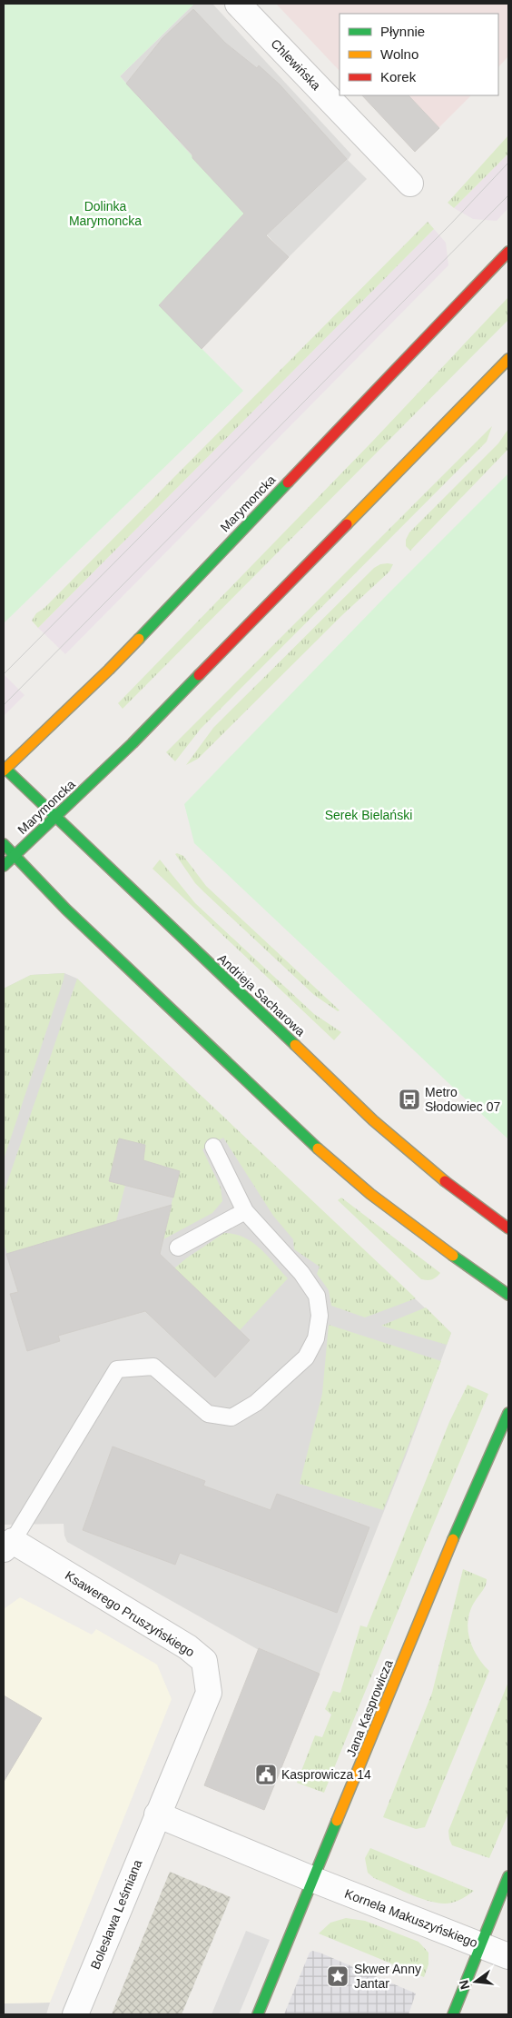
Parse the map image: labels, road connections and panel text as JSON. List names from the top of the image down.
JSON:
{
  "streets": {
    "street": [
      "Chlewińska",
      "Marymoncka",
      "Andrieja Sacharowa",
      "Ksawerego Pruszyńskiego",
      "Jana Kasprowicza",
      "Bolesława Leśmiana",
      "Kornela Makuszyńskiego"
    ]
  },
  "crossings": [
    ["Marymoncka", "Andrieja Sacharowa"],
    ["Ksawerego Pruszyńskiego", "Bolesława Leśmiana"],
    ["Jana Kasprowicza", "Kornela Makuszyńskiego"]
  ],
  "parks": ["Dolinka Marymoncka", "Serek Bielański"],
  "places": {
    "bus stop": ["Metro Słodowiec 07"],
    "public building": ["Kasprowicza 14"],
    "place": ["Skwer Anny Jantar"]
  },
  "legend": ["Płynnie", "Wolno", "Korek"],
  "north": "left"
}
